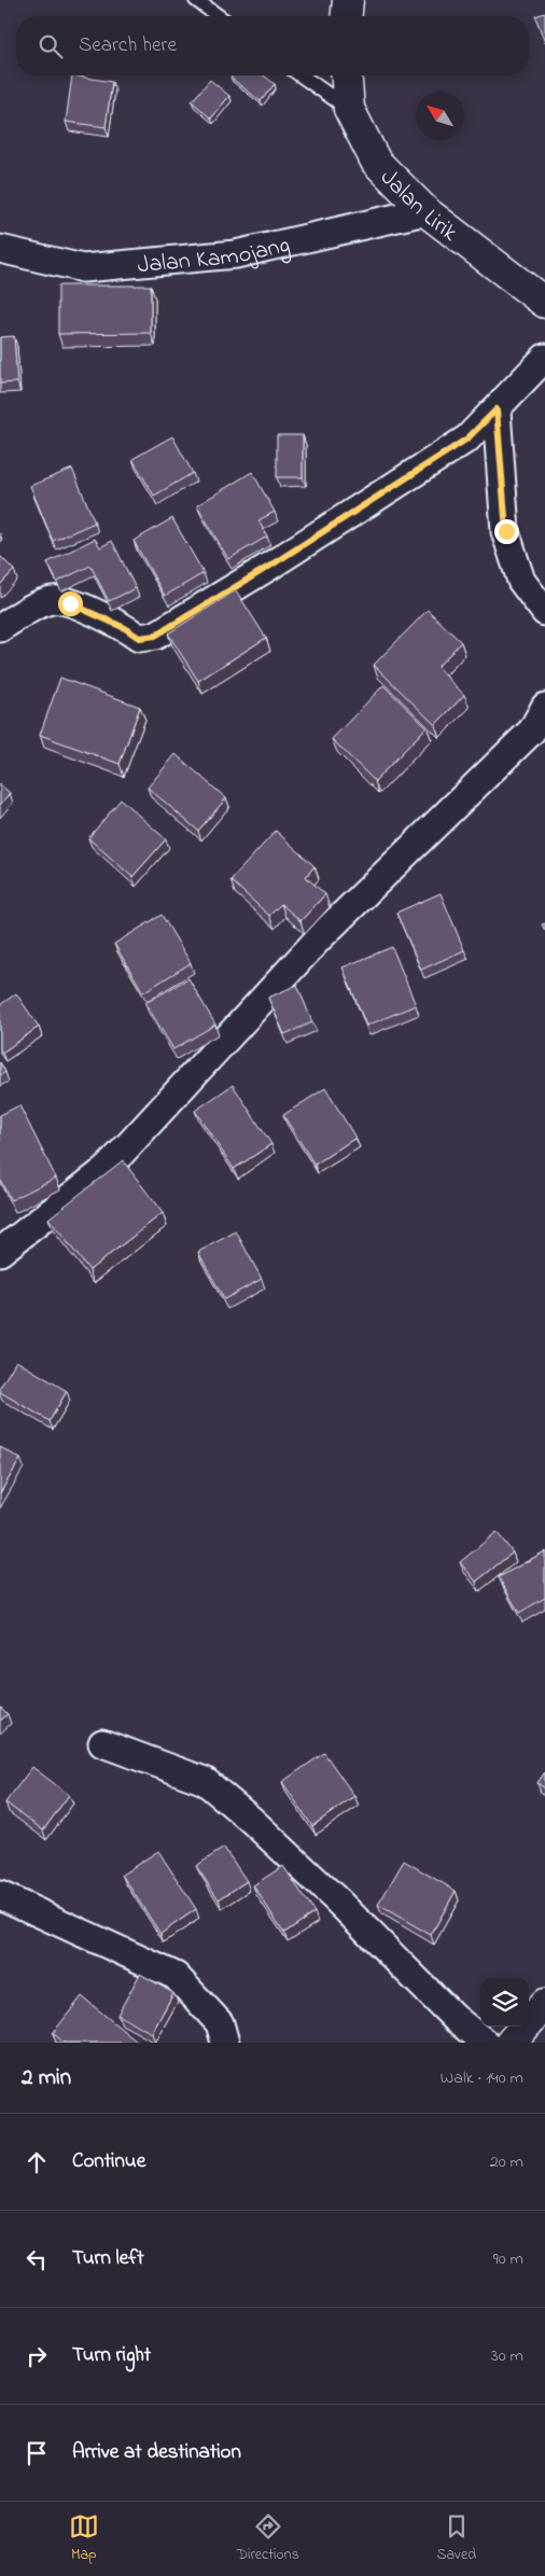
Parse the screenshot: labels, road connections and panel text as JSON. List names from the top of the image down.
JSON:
{
  "streets": {
    "main road": ["Jalan Lirik"],
    "street": ["Jalan Kamojang"]
  },
  "crossings": [
    ["Jalan Lirik", "Jalan Kamojang"]
  ],
  "north": "top left",
  "page": {
    "search": "Search here",
    "heading": ["2 min", "Walk · 140 m"],
    "list": [
      ["Continue", "20 m"],
      ["Turn left", "90 m"],
      ["Turn right", "30 m"],
      "Arrive at destination"
    ],
    "nav": ["Map", "Directions", "Saved"]
  }
}
